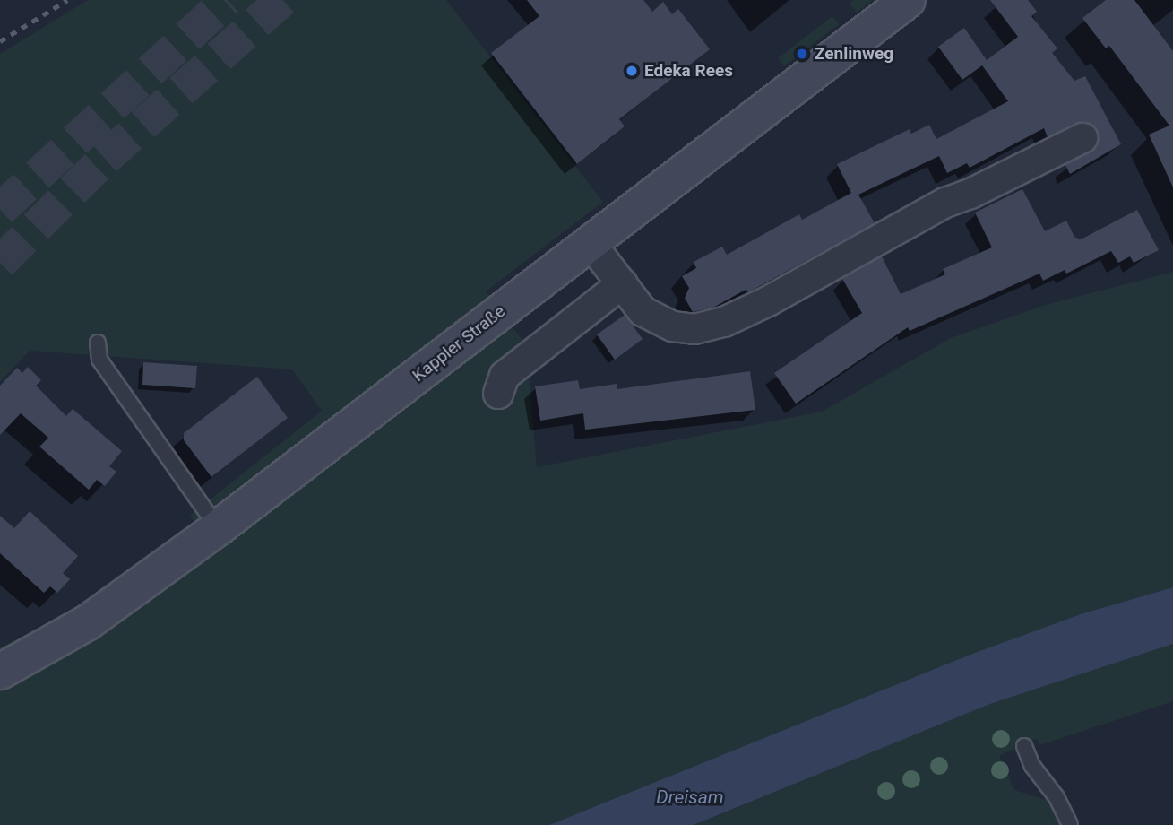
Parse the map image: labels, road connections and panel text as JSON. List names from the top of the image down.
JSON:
{
  "streets": {
    "street": ["Kappler Straße"]
  },
  "water": ["Dreisam"],
  "places": ["Zenlinweg", "Edeka Rees"]
}
